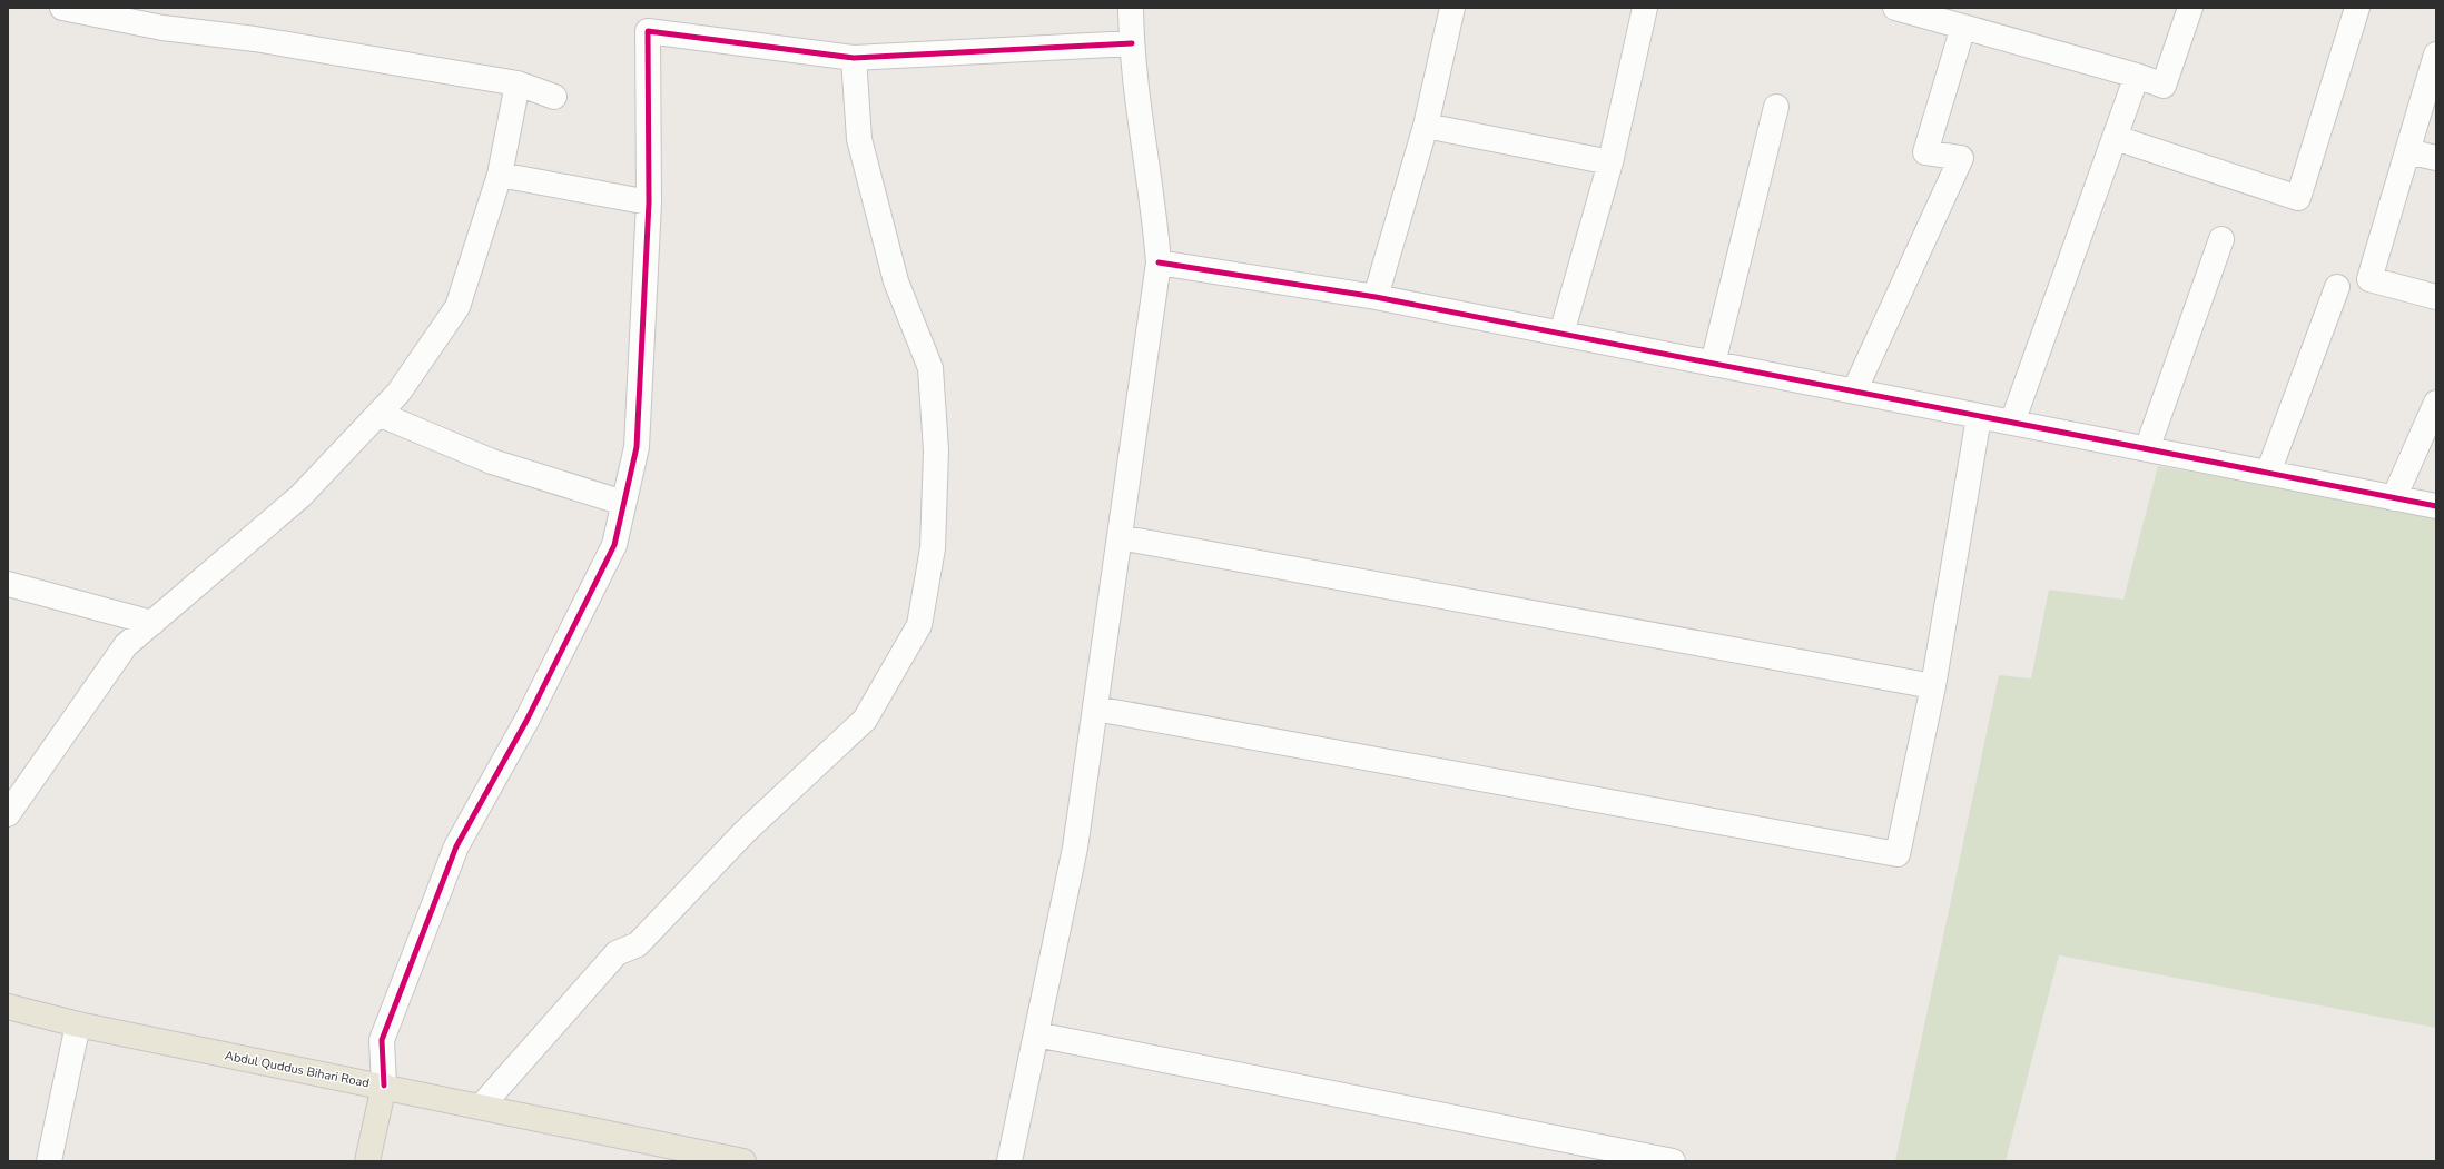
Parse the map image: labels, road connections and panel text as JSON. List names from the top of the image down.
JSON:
{
  "streets": {
    "main road": ["Abdul Quddus Bihari Road"]
  }
}
